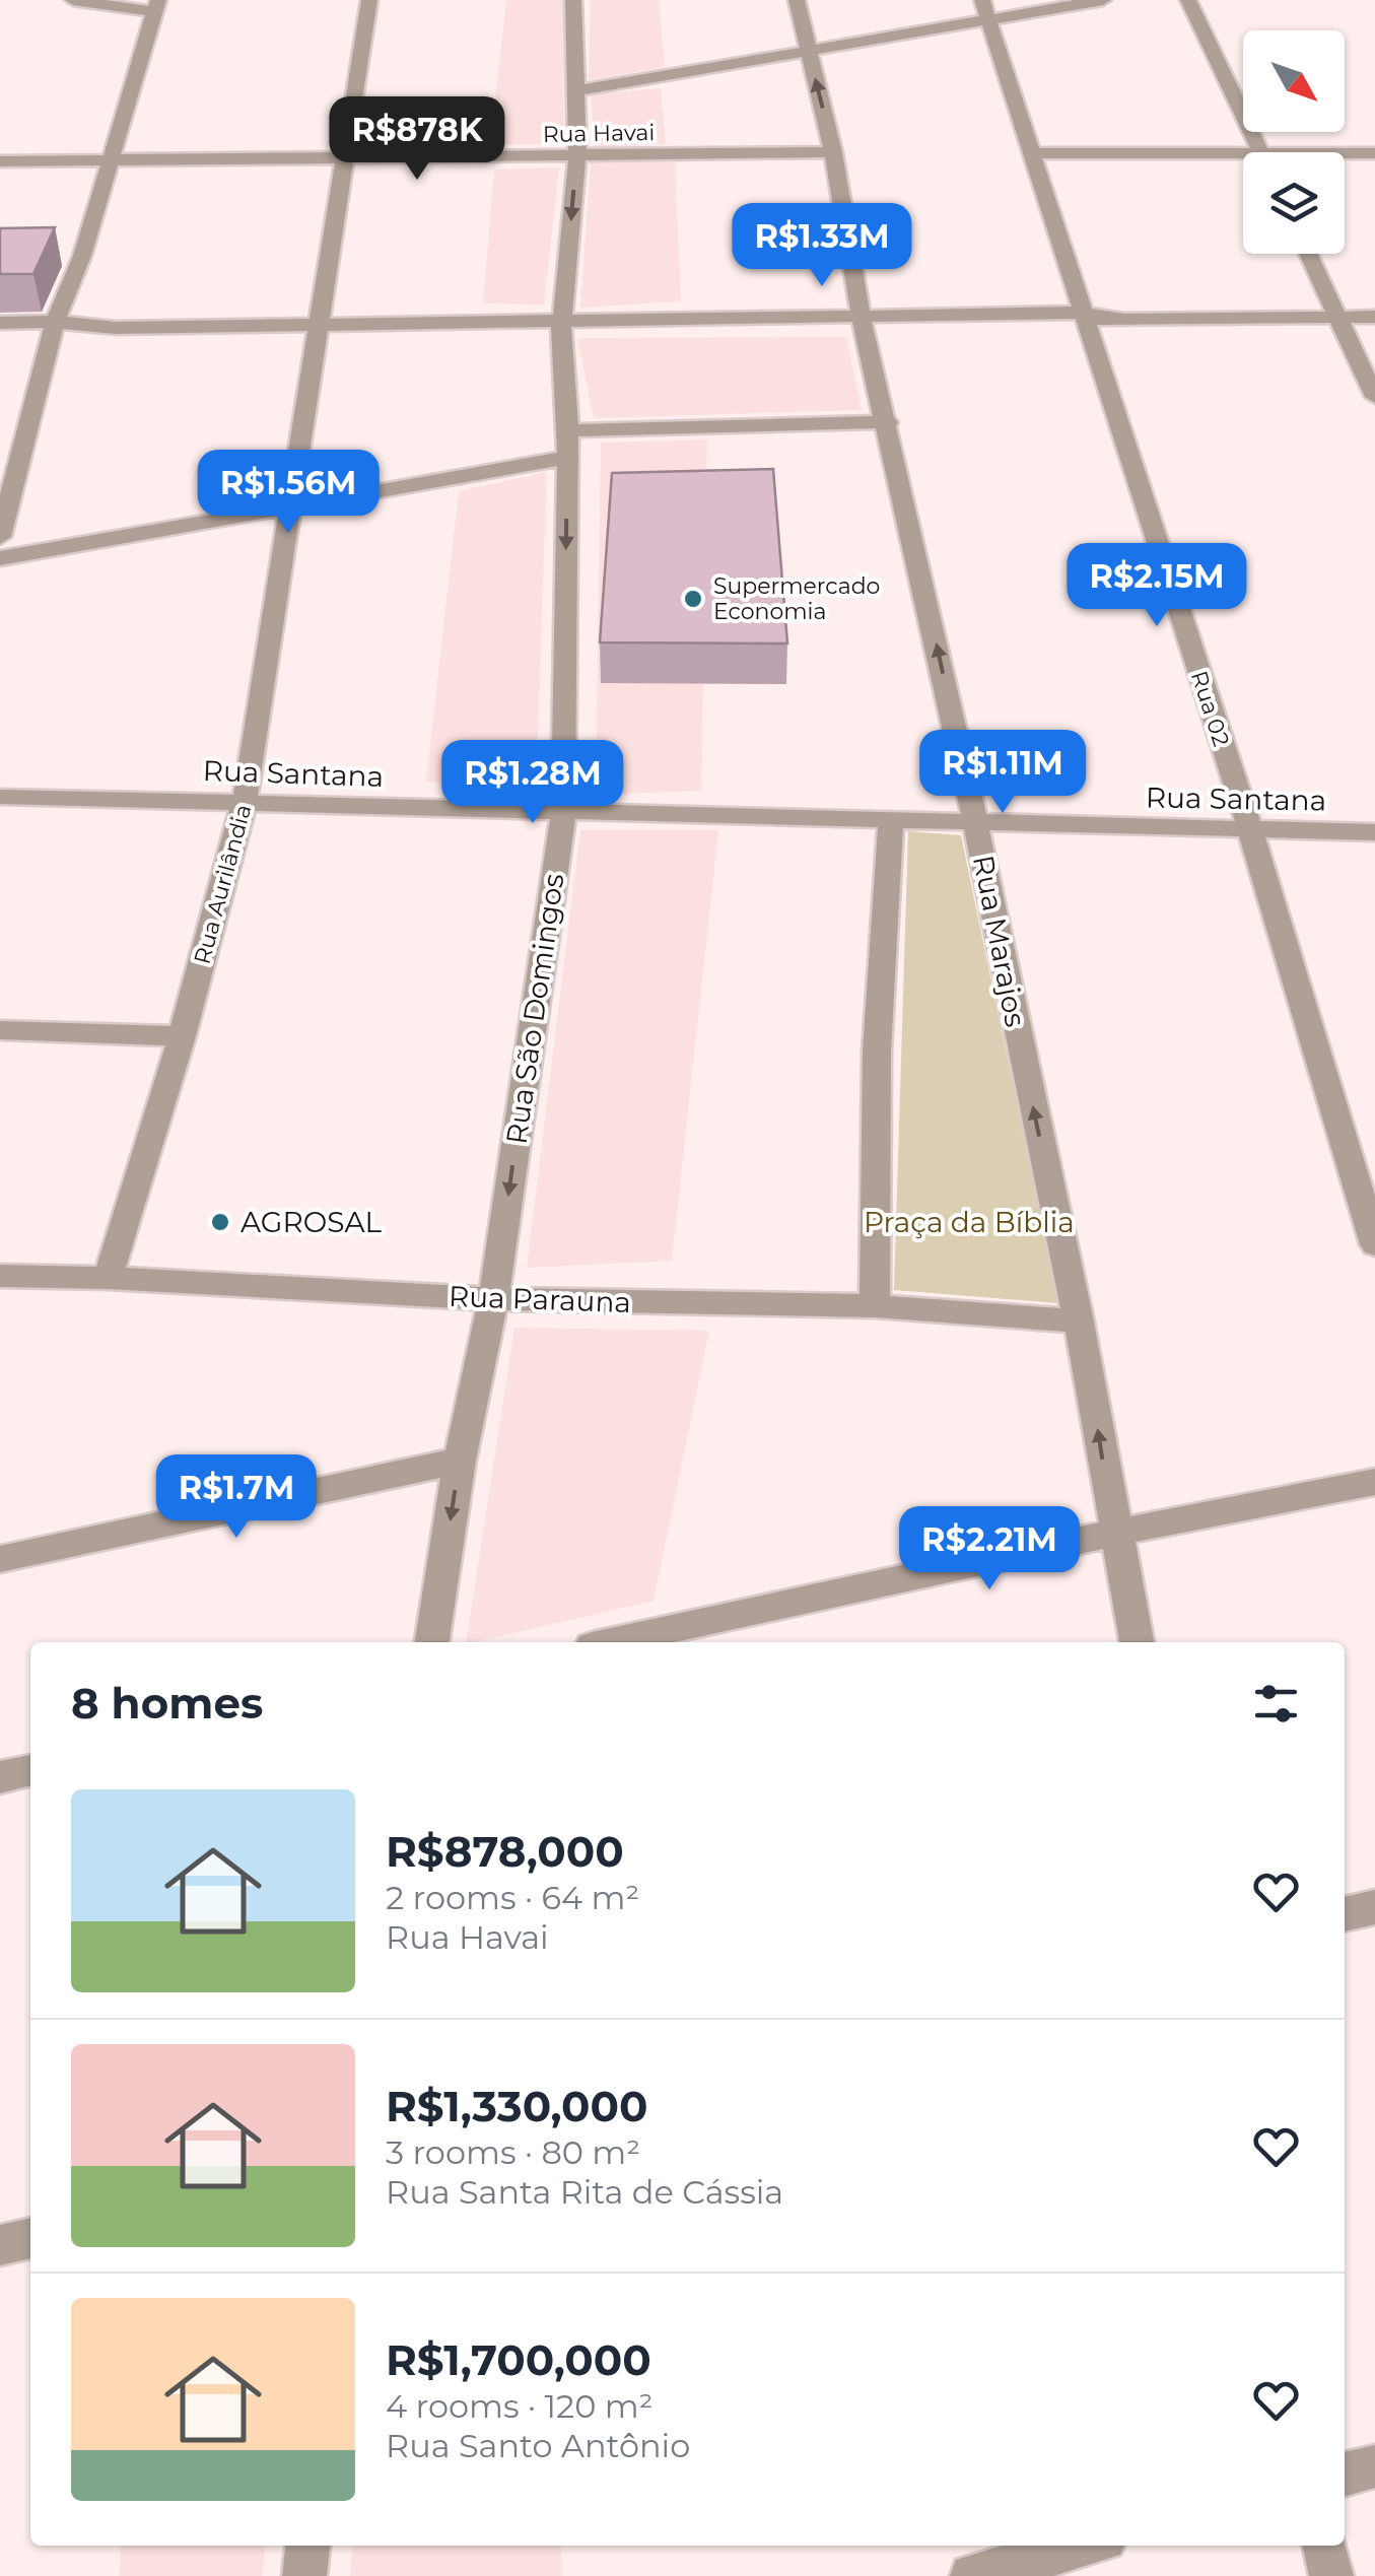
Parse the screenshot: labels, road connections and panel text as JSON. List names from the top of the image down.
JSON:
{
  "streets": {
    "street": [
      "Rua Havai",
      "Rua 02",
      "Rua Santana",
      "Rua Aurilândia",
      "Rua Marajos",
      "Rua São Domingos",
      "Rua Parauna"
    ]
  },
  "crossings": [
    ["Rua Havai", "Rua Aurilândia"],
    ["Rua Havai", "Rua Marajos"],
    ["Rua Havai", "Rua São Domingos"],
    ["Rua 02", "Rua Santana"],
    ["Rua Santana", "Rua Aurilândia"],
    ["Rua Santana", "Rua Marajos"],
    ["Rua Santana", "Rua São Domingos"],
    ["Rua Aurilândia", "Rua Parauna"],
    ["Rua Marajos", "Rua Parauna"],
    ["Rua São Domingos", "Rua Parauna"]
  ],
  "one_way": ["Rua São Domingos"],
  "parks": ["Praça da Bíblia"],
  "places": ["Supermercado Economia", "AGROSAL"],
  "north": "bottom right",
  "page": {
    "price": [
      "R$878K",
      "R$1.33M",
      "R$1.56M",
      "R$2.15M",
      "R$1.11M",
      "R$1.28M",
      "R$1.7M",
      "R$2.21M"
    ],
    "heading": "8 homes",
    "list": [
      {
        "name": "R$878,000",
        "note": "2 rooms · 64 m² · Rua Havai"
      },
      {
        "name": "R$1,330,000",
        "note": "3 rooms · 80 m² · Rua Santa Rita de Cássia"
      },
      {
        "name": "R$1,700,000",
        "note": "4 rooms · 120 m² · Rua Santo Antônio"
      }
    ]
  }
}
